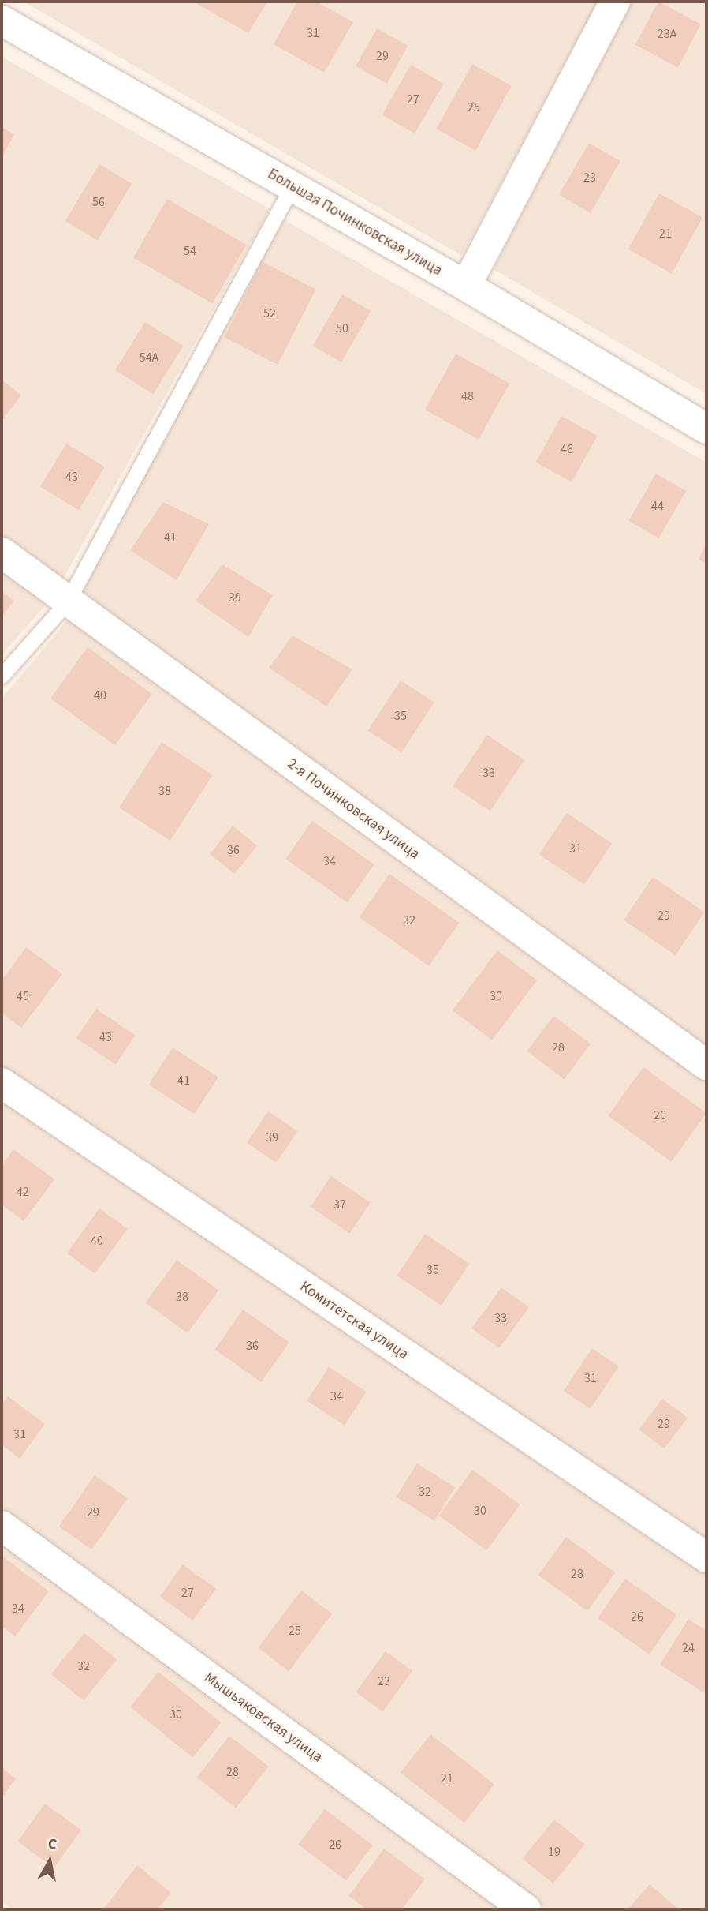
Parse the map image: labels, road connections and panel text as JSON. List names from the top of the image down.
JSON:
{
  "streets": {
    "street": [
      "Большая Починковская улица",
      "2-я Починковская улица",
      "Комитетская улица",
      "Мышьяковская улица"
    ]
  },
  "house_numbers": [
    "31",
    "23А",
    "29",
    "27",
    "25",
    "23",
    "56",
    "21",
    "54",
    "52",
    "50",
    "54А",
    "48",
    "46",
    "43",
    "44",
    "41",
    "39",
    "40",
    "35",
    "33",
    "38",
    "31",
    "36",
    "34",
    "29",
    "32",
    "45",
    "30",
    "43",
    "28",
    "41",
    "26",
    "39",
    "42",
    "37",
    "40",
    "35",
    "38",
    "33",
    "36",
    "31",
    "34",
    "29",
    "31",
    "32",
    "30",
    "29",
    "28",
    "27",
    "34",
    "26",
    "25",
    "24",
    "32",
    "23",
    "30",
    "28",
    "21",
    "26",
    "19"
  ],
  "north": "top"
}
